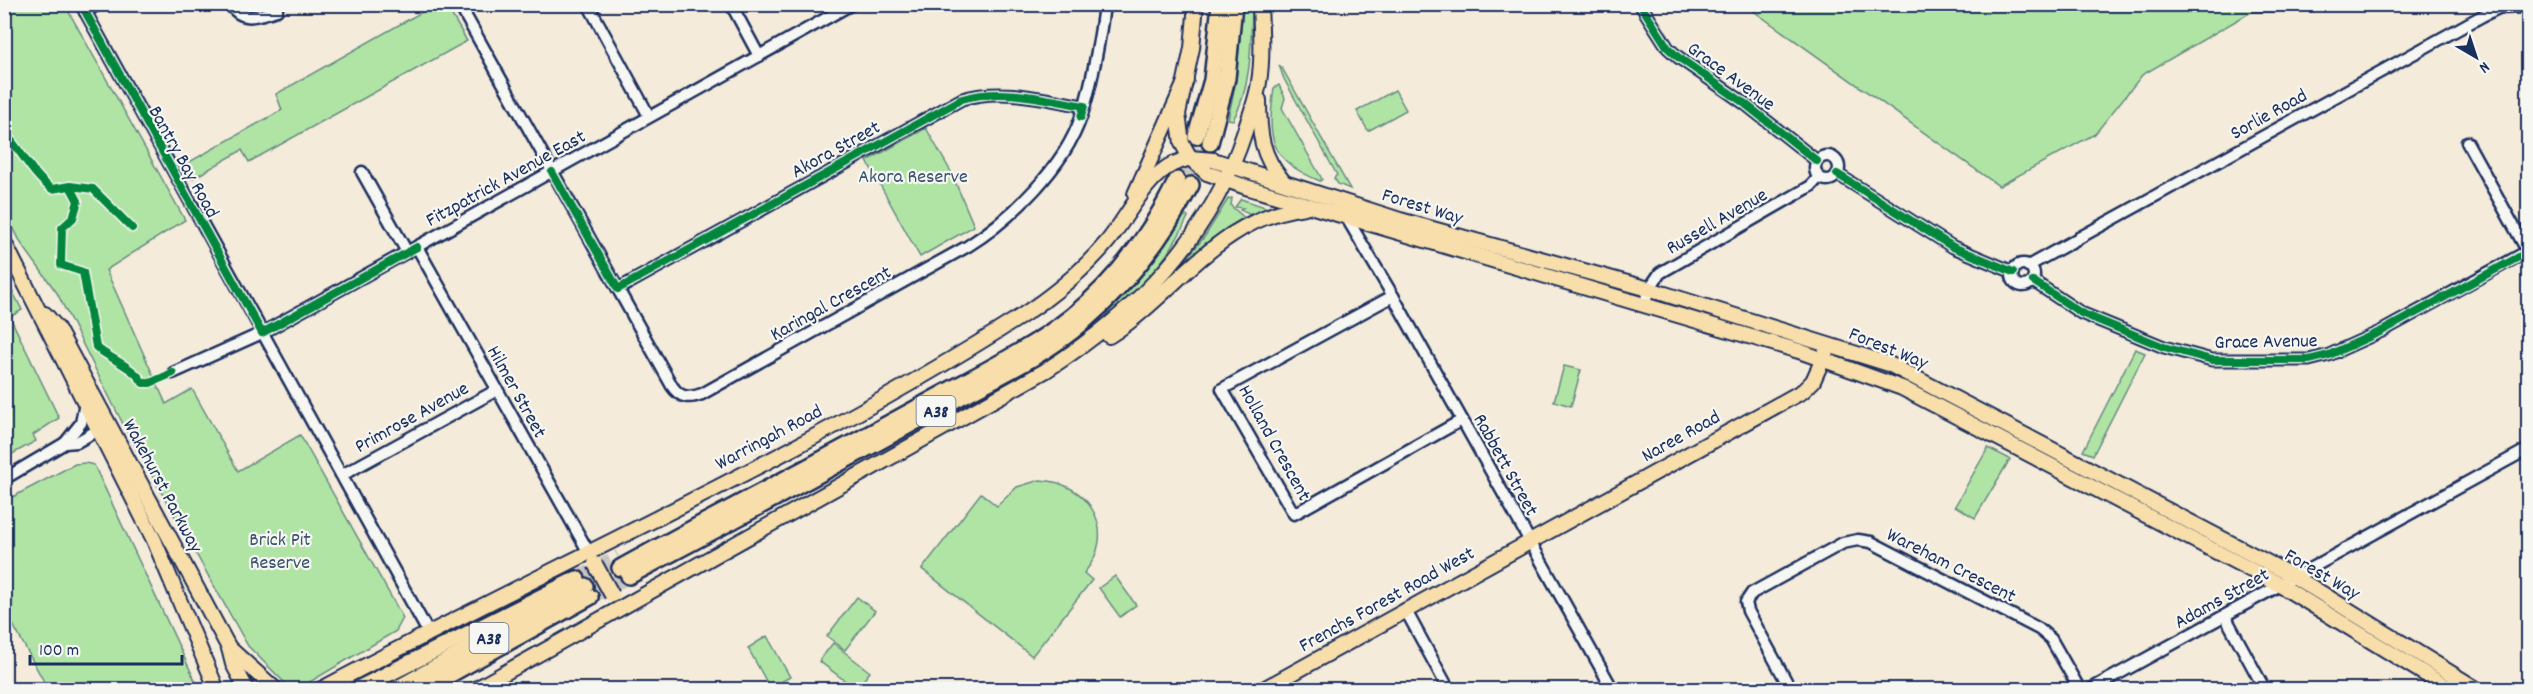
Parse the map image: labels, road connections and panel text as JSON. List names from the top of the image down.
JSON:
{
  "streets": {
    "highway": ["A38"],
    "main road": [
      "Forest Way",
      "Naree Road",
      "Warringah Road",
      "Wakehurst Parkway",
      "Frenchs Forest Road West"
    ],
    "street": [
      "Grace Avenue",
      "Sorlie Road",
      "Akora Street",
      "Bantry Bay Road",
      "Fitzpatrick Avenue East",
      "Russell Avenue",
      "Karingal Crescent",
      "Hilmer Street",
      "Primrose Avenue",
      "Holland Crescent",
      "Rabbett Street",
      "Wareham Crescent",
      "Adams Street"
    ]
  },
  "crossings": [
    ["Grace Avenue", "Sorlie Road"],
    ["Grace Avenue", "Russell Avenue"],
    ["Akora Street", "Karingal Crescent"],
    ["Bantry Bay Road", "Fitzpatrick Avenue East"],
    ["Bantry Bay Road", "Primrose Avenue"],
    ["Bantry Bay Road", "Warringah Road"],
    ["Fitzpatrick Avenue East", "Karingal Crescent"],
    ["Fitzpatrick Avenue East", "Hilmer Street"],
    ["Forest Way", "Russell Avenue"],
    ["Forest Way", "A38"],
    ["Forest Way", "Naree Road"],
    ["Forest Way", "Warringah Road"],
    ["Forest Way", "Rabbett Street"],
    ["Forest Way", "Adams Street"],
    ["Hilmer Street", "Primrose Avenue"],
    ["Hilmer Street", "Warringah Road"],
    ["A38", "Warringah Road"],
    ["Naree Road", "Rabbett Street"],
    ["Naree Road", "Frenchs Forest Road West"],
    ["Holland Crescent", "Rabbett Street"],
    ["Rabbett Street", "Frenchs Forest Road West"]
  ],
  "parks": ["Akora Reserve", "Brick Pit Reserve"],
  "scale_bar": "100 m",
  "north": "bottom right"
}
